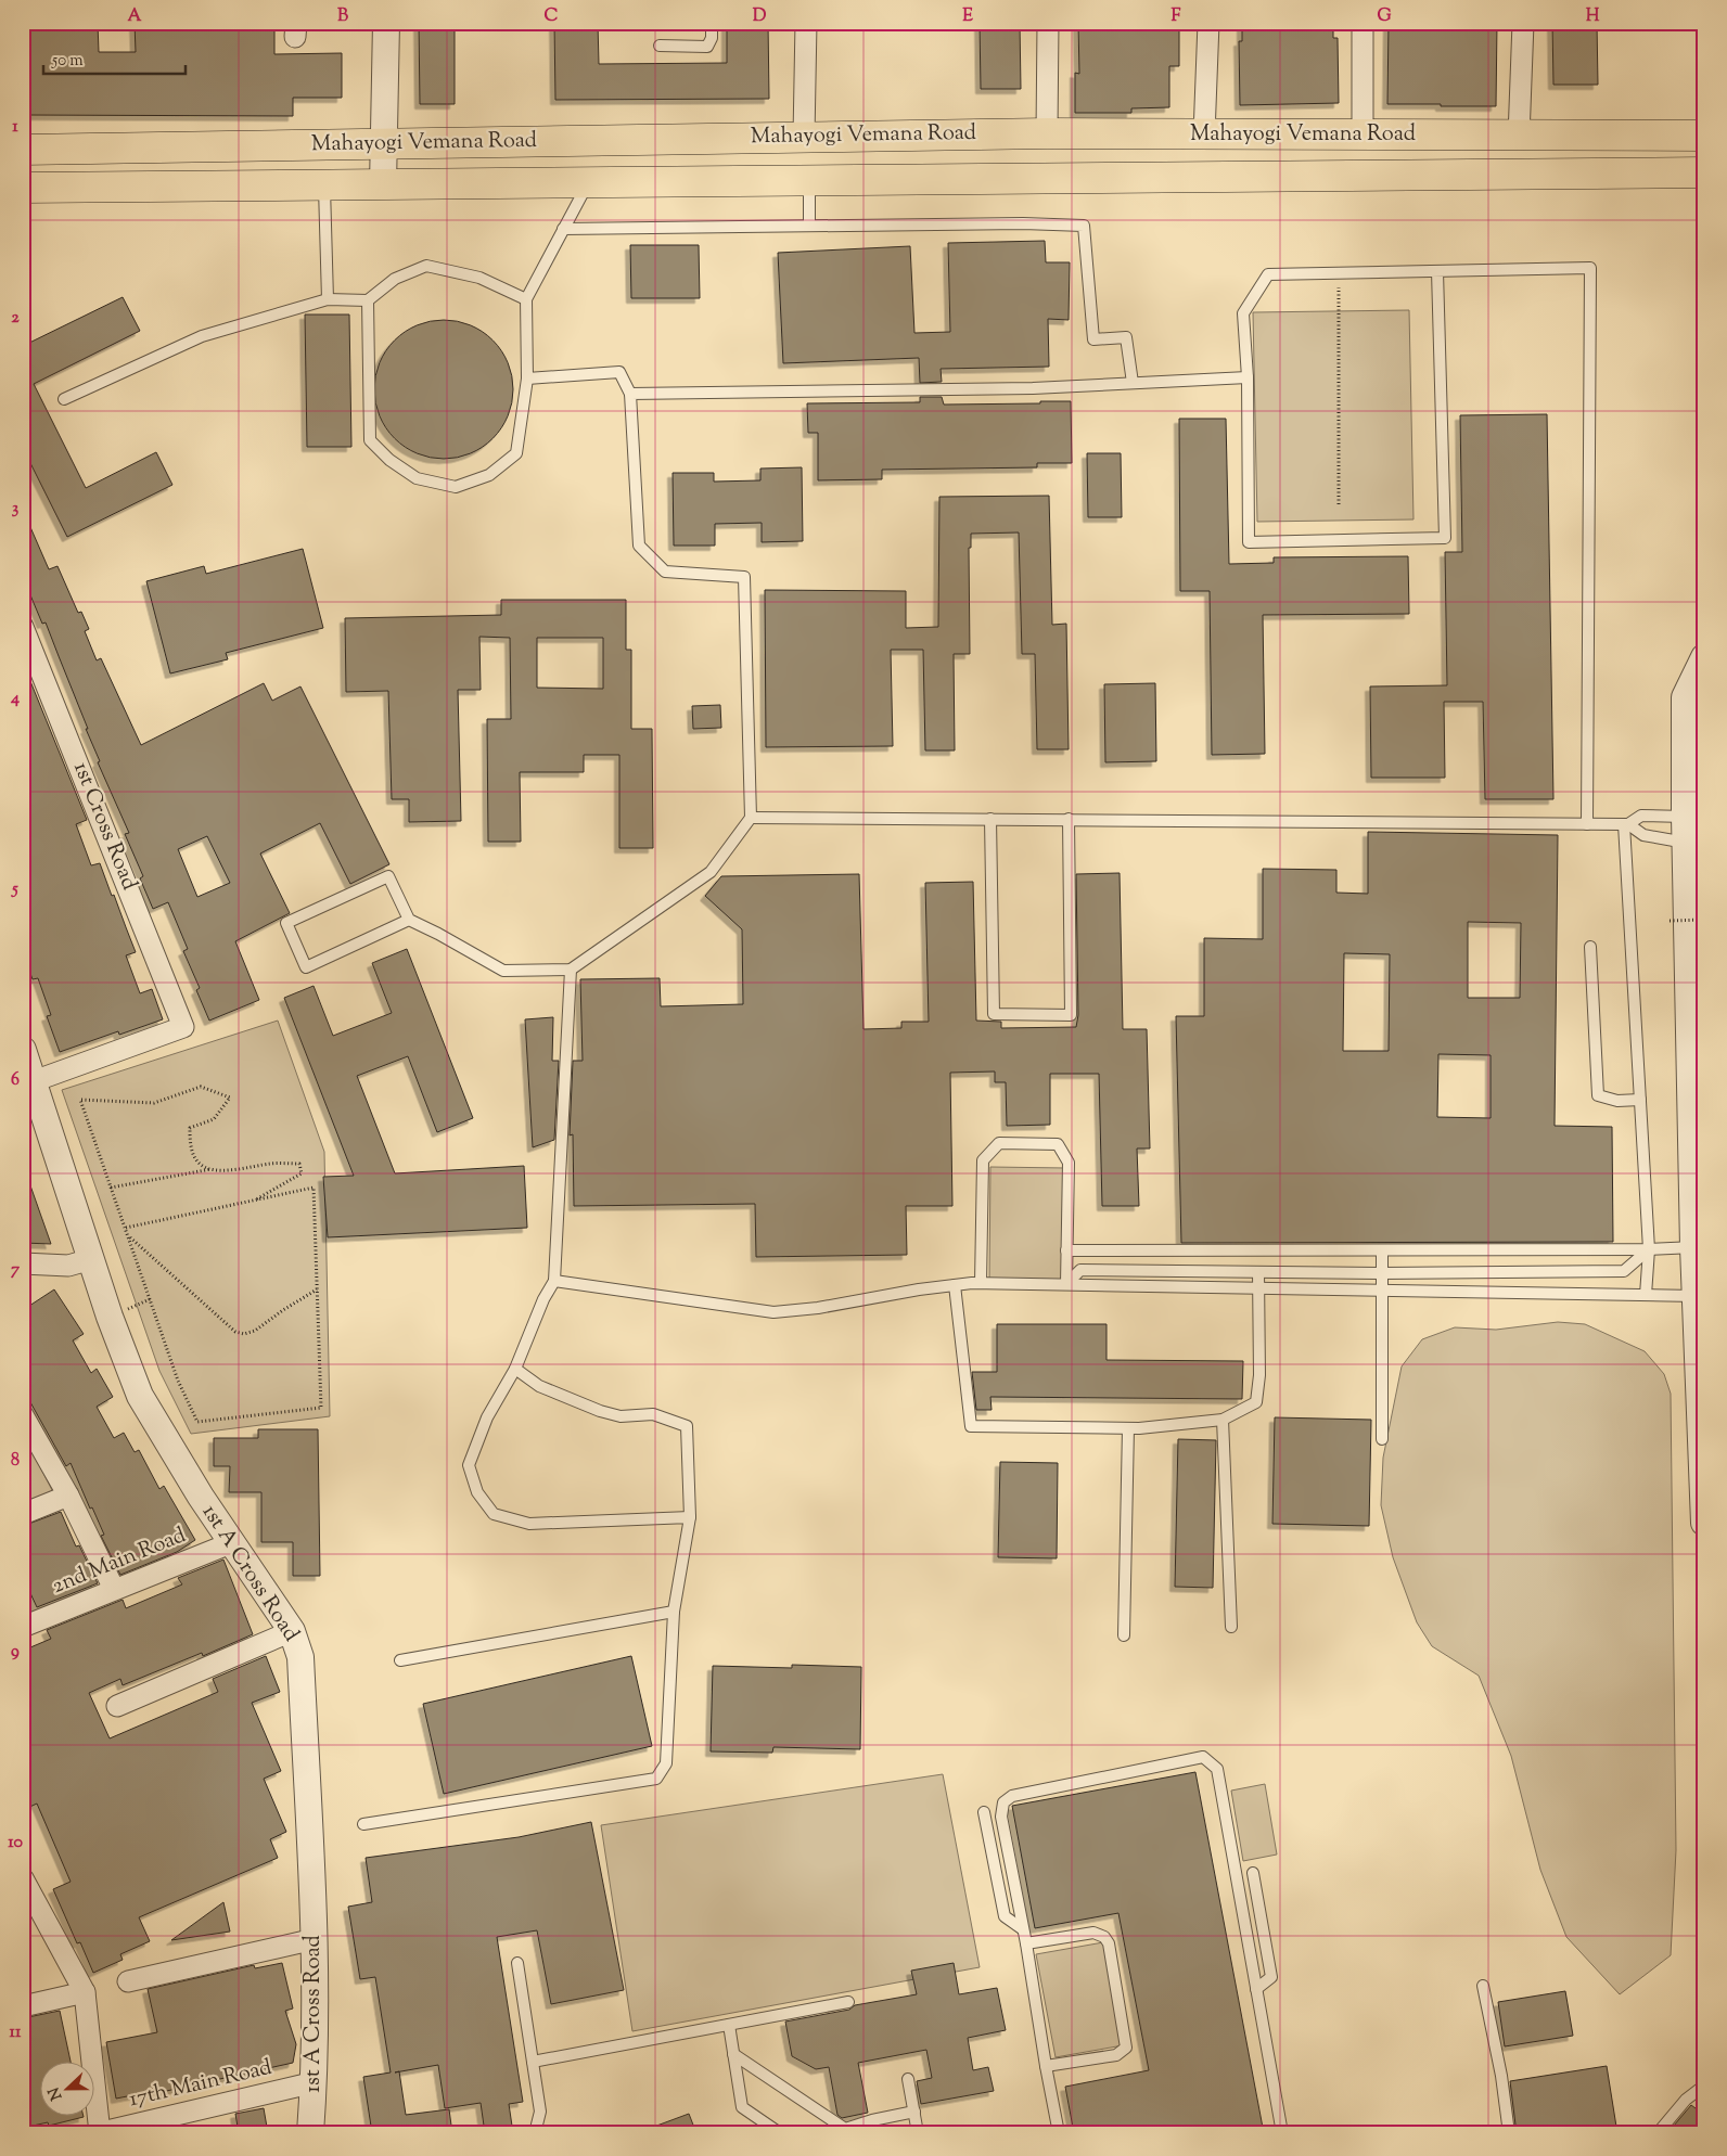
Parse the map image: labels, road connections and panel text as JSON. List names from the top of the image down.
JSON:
{
  "streets": {
    "main road": ["Mahayogi Vemana Road"],
    "street": [
      "1st Cross Road",
      "2nd Main Road",
      "1st A Cross Road",
      "17th Main Road"
    ]
  },
  "crossings": [
    ["1st Cross Road", "1st A Cross Road"],
    ["2nd Main Road", "1st A Cross Road"],
    ["1st A Cross Road", "17th Main Road"]
  ],
  "scale_bar": "50 m",
  "north": "left",
  "grid": {
    "columns": [
      "A",
      "B",
      "C",
      "D",
      "E",
      "F",
      "G",
      "H"
    ],
    "rows": [
      "1",
      "2",
      "3",
      "4",
      "5",
      "6",
      "7",
      "8",
      "9",
      "10",
      "11"
    ]
  }
}
